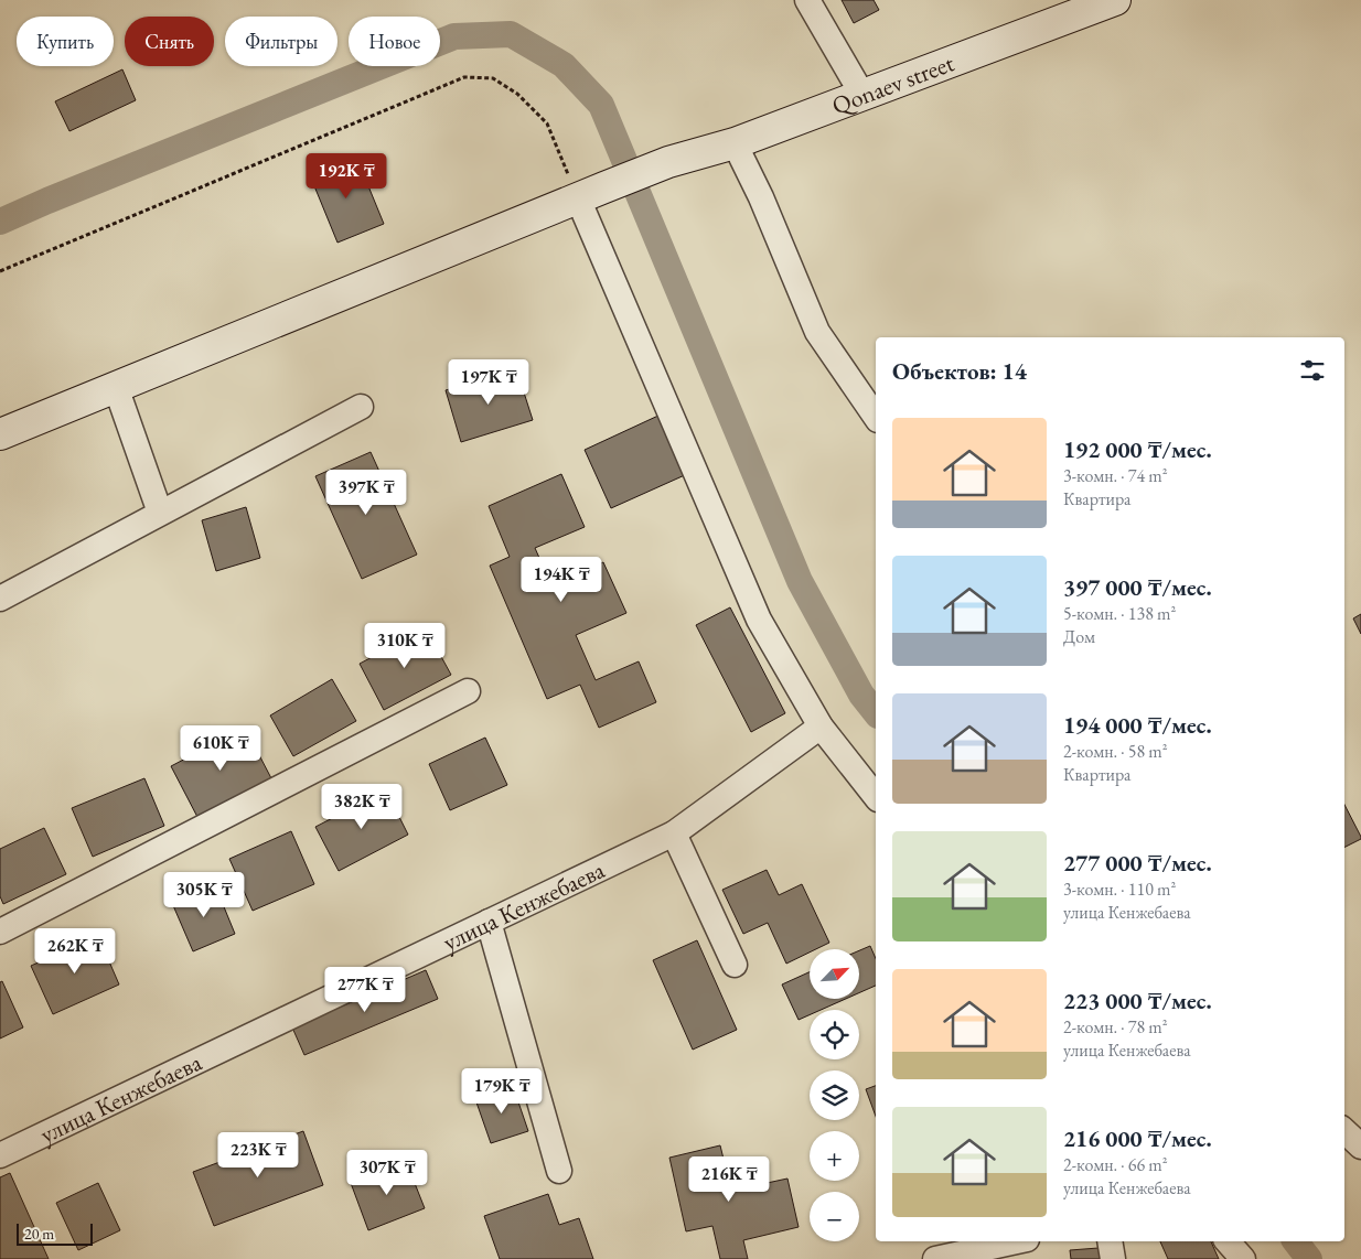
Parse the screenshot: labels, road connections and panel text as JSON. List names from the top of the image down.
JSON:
{
  "streets": {
    "main road": ["Qonaev street"],
    "street": ["улица Кенжебаева"]
  },
  "scale_bar": "20 m",
  "north": "top right",
  "page": {
    "chip": [
      "Купить",
      "Снять",
      "Фильтры",
      "Новое"
    ],
    "price": [
      "192K ₸",
      "197K ₸",
      "397K ₸",
      "194K ₸",
      "310K ₸",
      "610K ₸",
      "382K ₸",
      "305K ₸",
      "262K ₸",
      "277K ₸",
      "179K ₸",
      "223K ₸",
      "307K ₸",
      "216K ₸"
    ],
    "heading": "Объектов: 14",
    "list": [
      {
        "name": "192 000 ₸/мес.",
        "note": "3-комн. · 74 m² · Квартира"
      },
      {
        "name": "397 000 ₸/мес.",
        "note": "5-комн. · 138 m² · Дом"
      },
      {
        "name": "194 000 ₸/мес.",
        "note": "2-комн. · 58 m² · Квартира"
      },
      {
        "name": "277 000 ₸/мес.",
        "note": "3-комн. · 110 m² · улица Кенжебаева"
      },
      {
        "name": "223 000 ₸/мес.",
        "note": "2-комн. · 78 m² · улица Кенжебаева"
      },
      {
        "name": "216 000 ₸/мес.",
        "note": "2-комн. · 66 m² · улица Кенжебаева"
      }
    ],
    "map_buttons": ["+", "−"],
    "scale": "20 m"
  }
}
